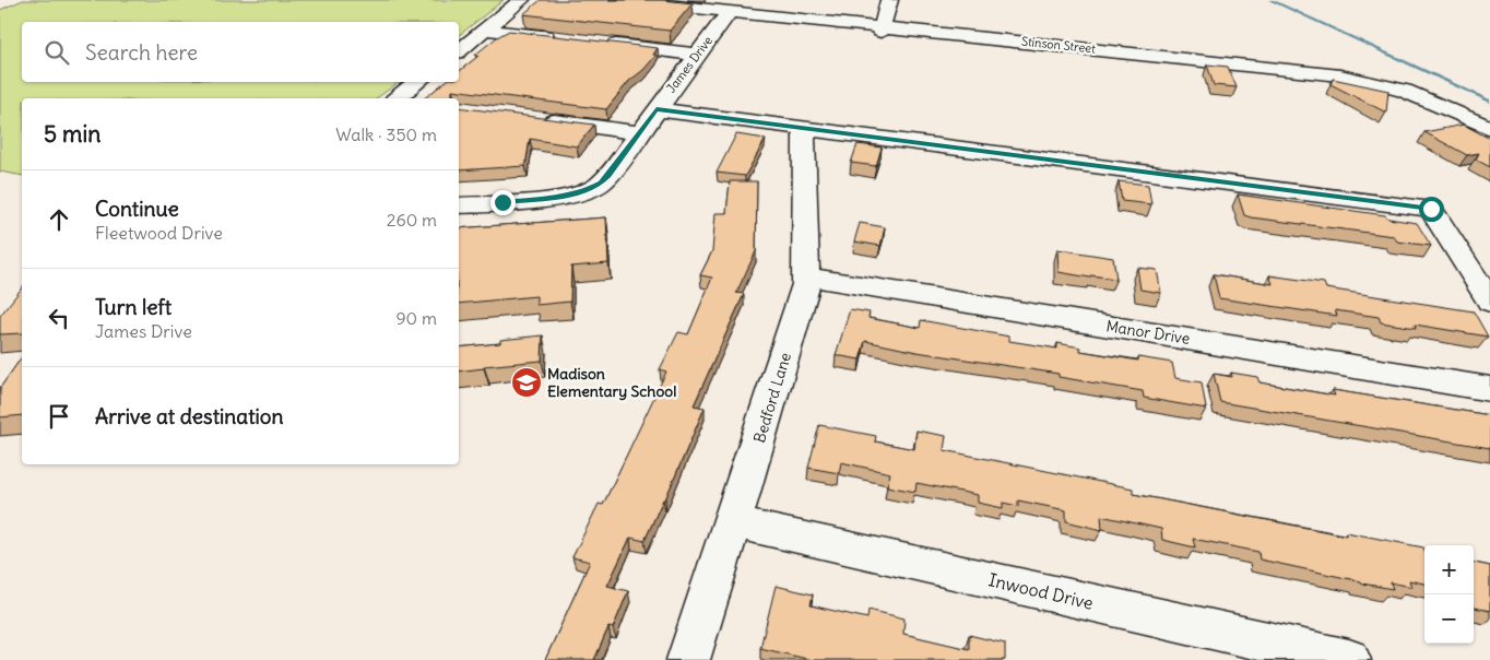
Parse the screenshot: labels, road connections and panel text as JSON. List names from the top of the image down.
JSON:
{
  "streets": {
    "street": [
      "Stinson Street",
      "James Drive",
      "Manor Drive",
      "Bedford Lane",
      "Inwood Drive"
    ]
  },
  "crossings": [
    ["Stinson Street", "James Drive"],
    ["Manor Drive", "Bedford Lane"],
    ["Bedford Lane", "Inwood Drive"]
  ],
  "places": {
    "school or university": ["Madison Elementary School"]
  },
  "page": {
    "search": "Search here",
    "heading": ["5 min", "Walk · 350 m"],
    "list": [
      ["Continue", "Fleetwood Drive", "260 m"],
      ["Turn left", "James Drive", "90 m"],
      "Arrive at destination"
    ],
    "map_buttons": ["+", "−"]
  }
}
